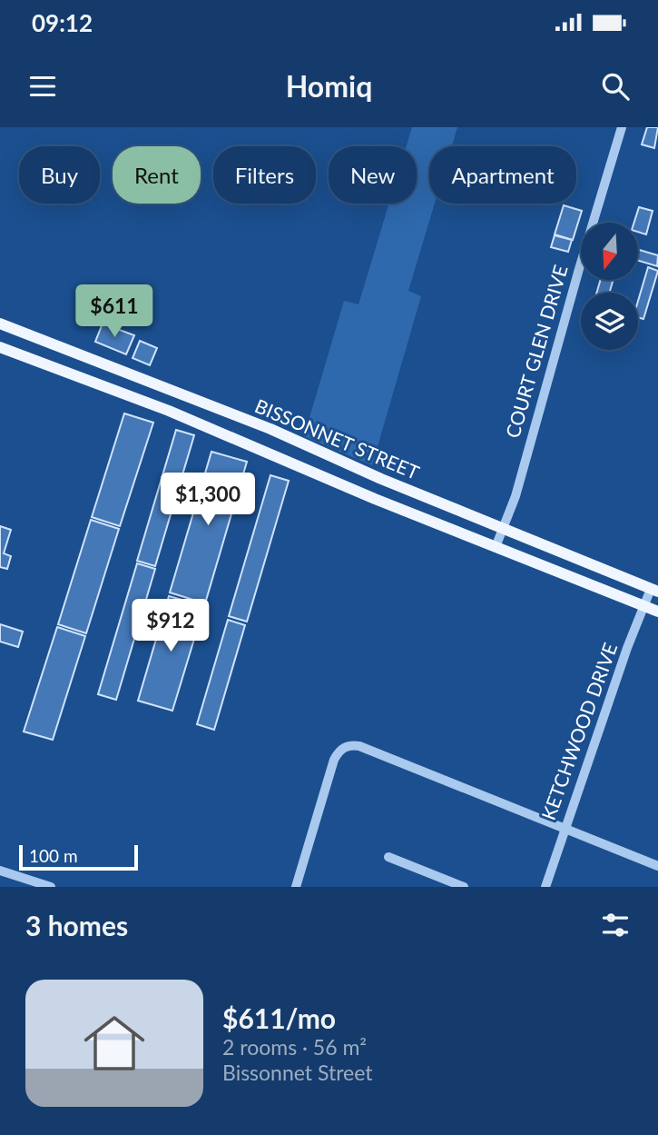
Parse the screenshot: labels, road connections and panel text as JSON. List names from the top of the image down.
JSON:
{
  "streets": {
    "main road": ["BISSONNET STREET"],
    "street": ["COURT GLEN DRIVE", "KETCHWOOD DRIVE"]
  },
  "crossings": [
    ["COURT GLEN DRIVE", "BISSONNET STREET"],
    ["BISSONNET STREET", "KETCHWOOD DRIVE"]
  ],
  "scale_bar": "100 m",
  "north": "bottom",
  "page": {
    "status": "09:12",
    "header": "Homiq",
    "chip": [
      "Buy",
      "Rent",
      "Filters",
      "New",
      "Apartment"
    ],
    "price": ["$611", "$1,300", "$912"],
    "scale": "100 m",
    "heading": "3 homes",
    "list": [
      {
        "name": "$611/mo",
        "note": "2 rooms · 56 m² · Bissonnet Street"
      }
    ]
  }
}
